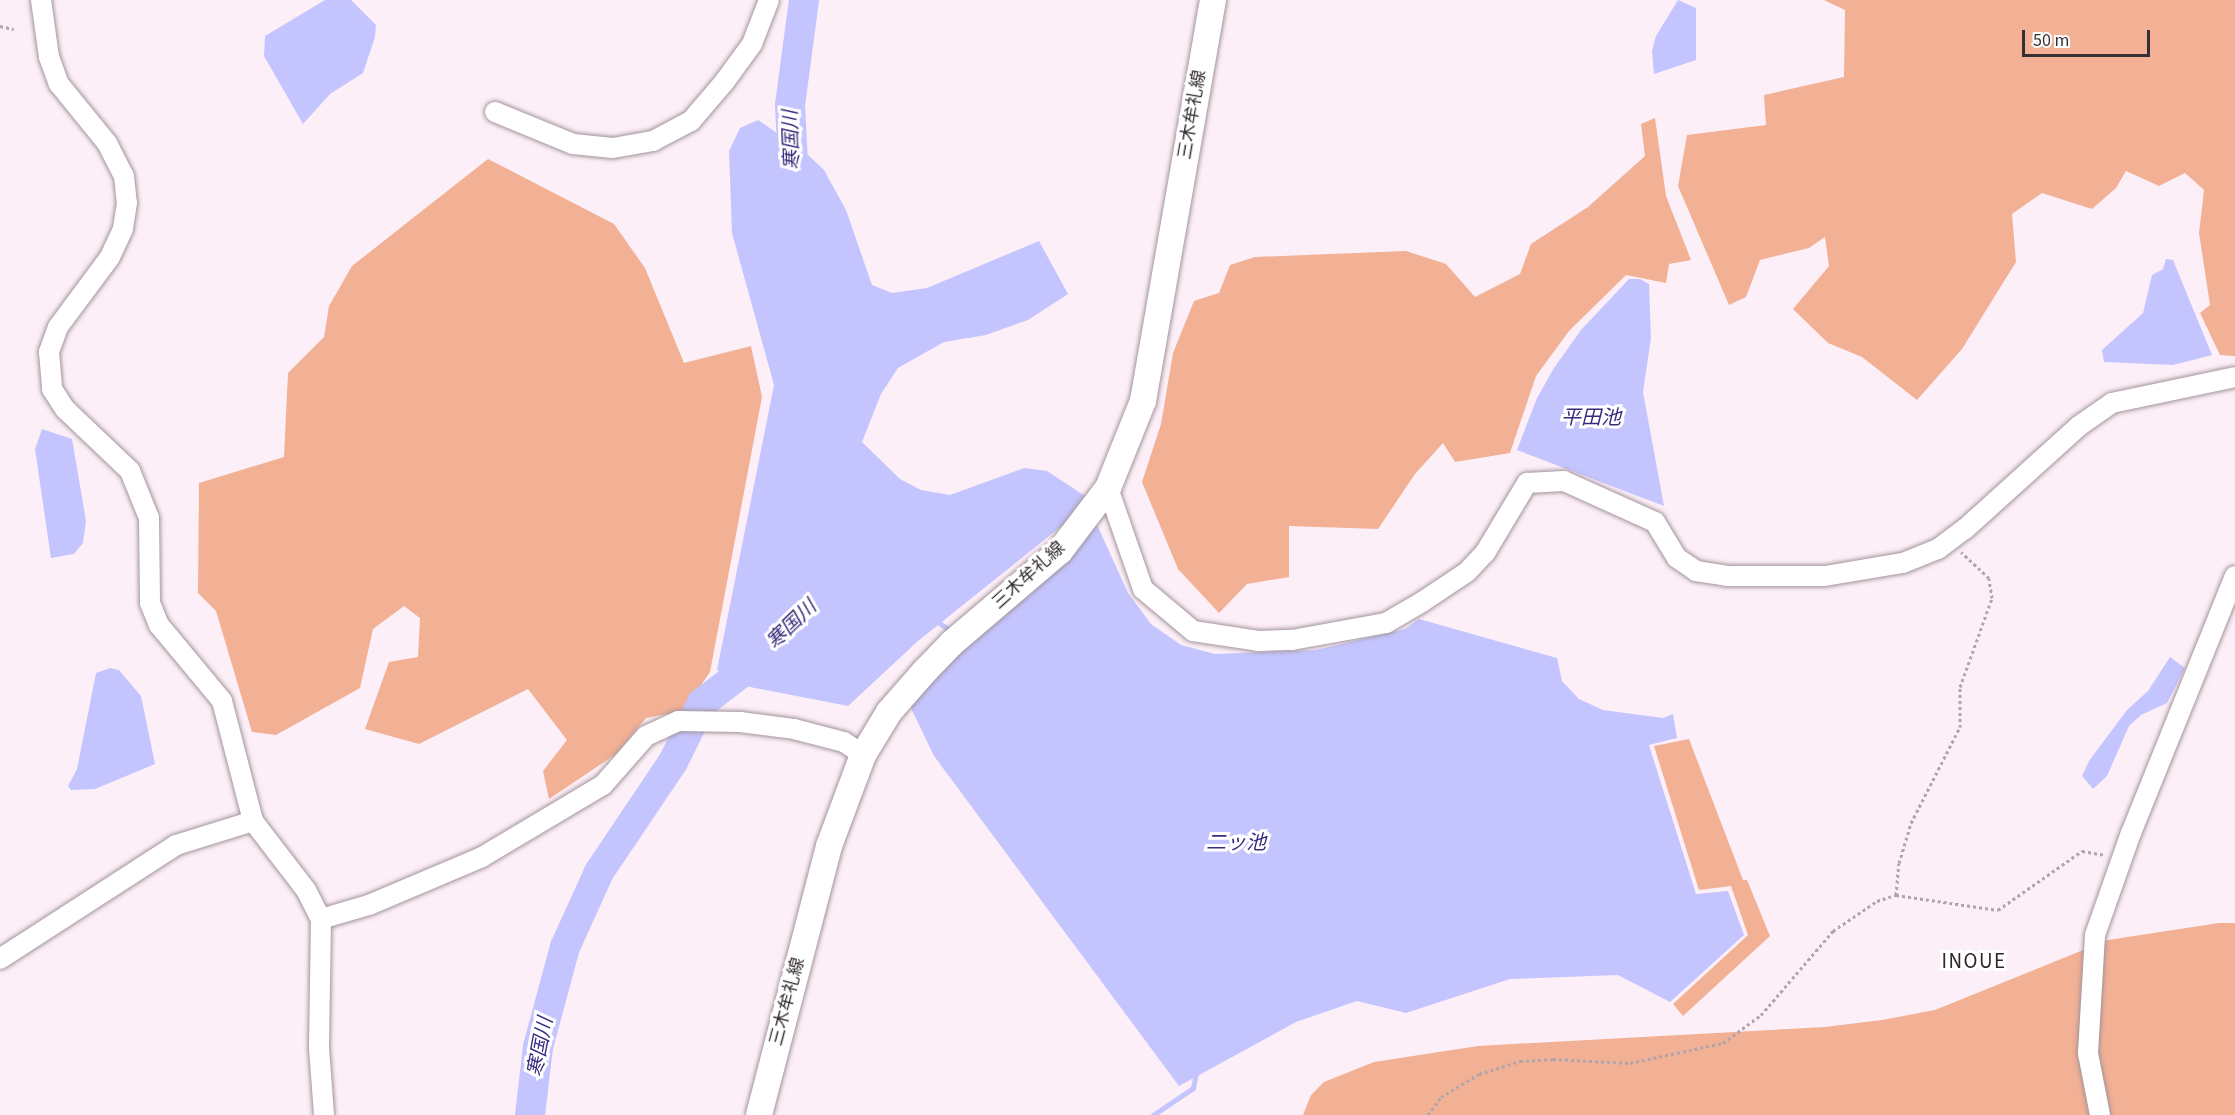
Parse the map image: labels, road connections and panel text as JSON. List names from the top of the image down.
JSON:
{
  "streets": {
    "main road": ["三木牟礼線"]
  },
  "districts": ["INOUE"],
  "water": ["寒国川", "平田池", "二ッ池"],
  "scale_bar": "50 m"
}
